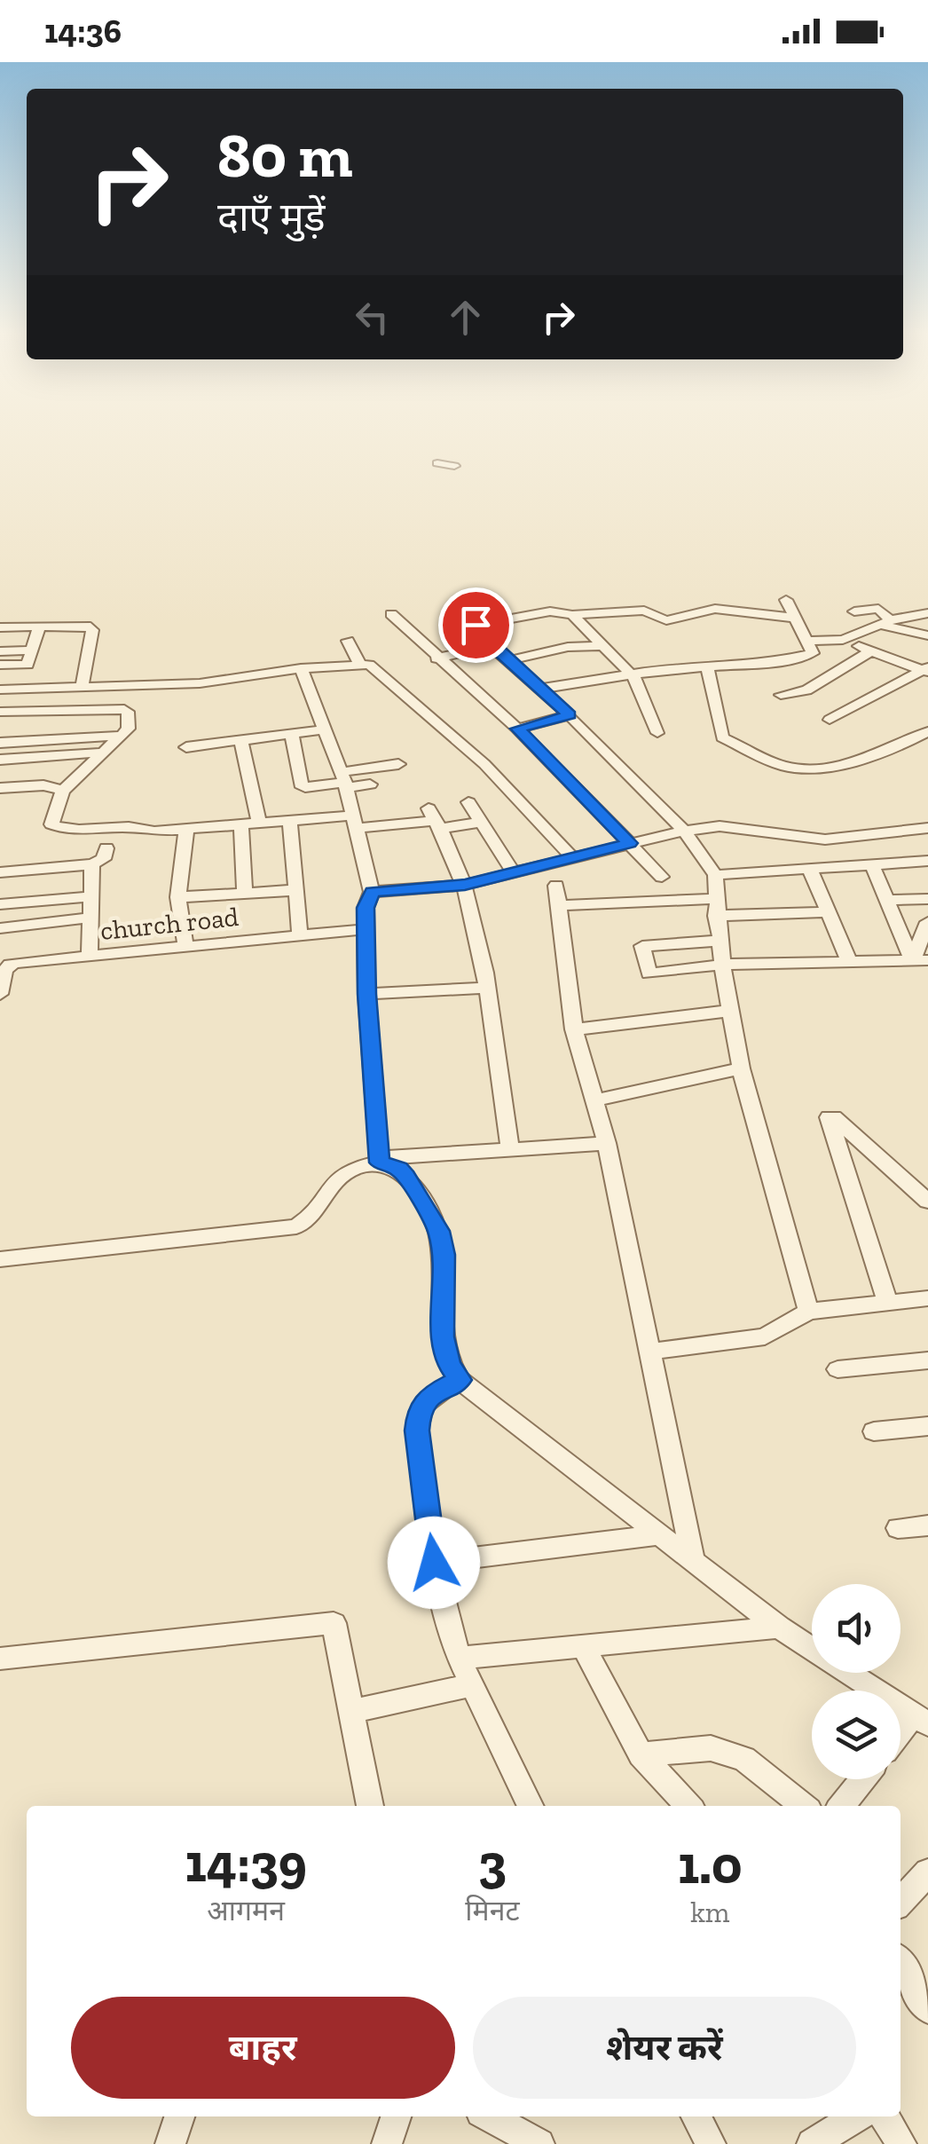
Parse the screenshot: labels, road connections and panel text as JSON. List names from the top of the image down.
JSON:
{
  "streets": {
    "street": ["church road"]
  },
  "page": {
    "status": "14:36",
    "turn": ["80 m", "दाएँ मुड़ें"],
    "eta": [
      "14:39",
      "आगमन",
      "3",
      "मिनट",
      "1.0",
      "km"
    ],
    "buttons": ["बाहर", "शेयर करें"]
  }
}
